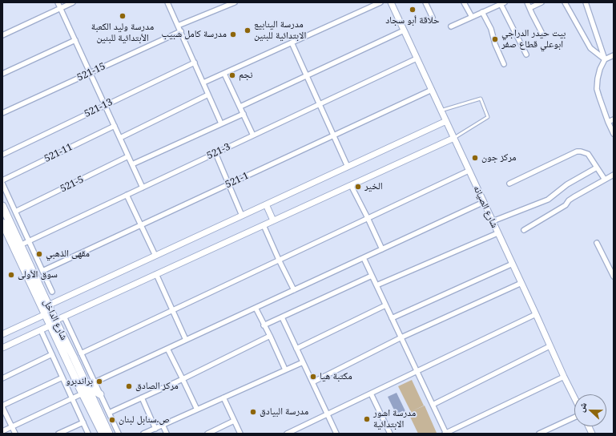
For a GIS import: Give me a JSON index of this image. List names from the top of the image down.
{
  "streets": {
    "main road": ["شارع الداخل"],
    "street": [
      "521-15",
      "521-13",
      "521-3",
      "521-11",
      "521-1",
      "521-5",
      "شارع الصيانه"
    ]
  },
  "crossings": [
    ["521-3", "شارع الصيانه"],
    ["521-3", "شارع الداخل"],
    ["521-1", "شارع الصيانه"]
  ],
  "places": [
    "حلاقة أبو سجاد",
    "مدرسة وليد الكعبة الأبتدائية للبنين",
    "مدرسة الينابيع الابتدائية للبنين",
    "مدرسة كامل شبيب",
    "بيت حيدر الدراجي ابوعلي قطاع صفر",
    "نجم",
    "مركز جون",
    "الخير",
    "مقهى الذهبي",
    "سوق الأولى",
    "مكتبة هيا",
    "براندبرو",
    "مركز الصادق",
    "مدرسة البيادق",
    "مدرسة اشور الابتدائية",
    "ص.سنابل لبنان"
  ],
  "north": "left"
}
